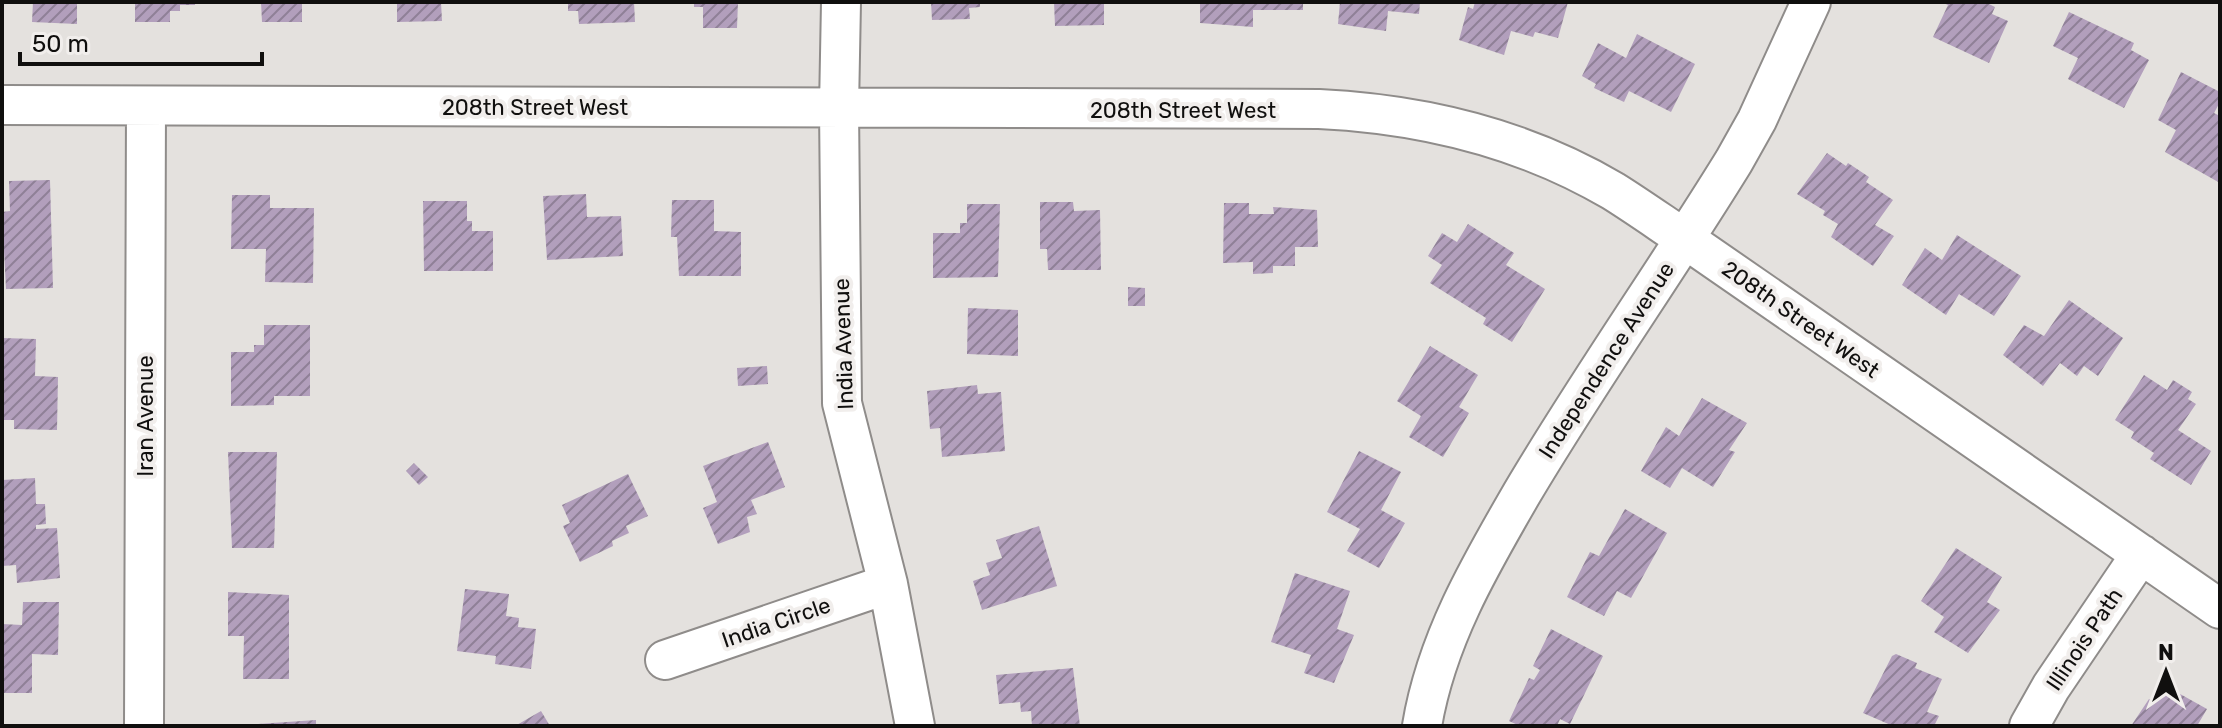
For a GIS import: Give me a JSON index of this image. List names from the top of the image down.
{
  "streets": {
    "street": [
      "208th Street West",
      "India Avenue",
      "Independence Avenue",
      "Iran Avenue",
      "India Circle",
      "Illinois Path"
    ]
  },
  "crossings": [
    ["208th Street West", "India Avenue"],
    ["208th Street West", "Independence Avenue"],
    ["208th Street West", "Iran Avenue"],
    ["208th Street West", "Illinois Path"],
    ["India Avenue", "India Circle"]
  ],
  "scale_bar": "50 m",
  "north": "top"
}
